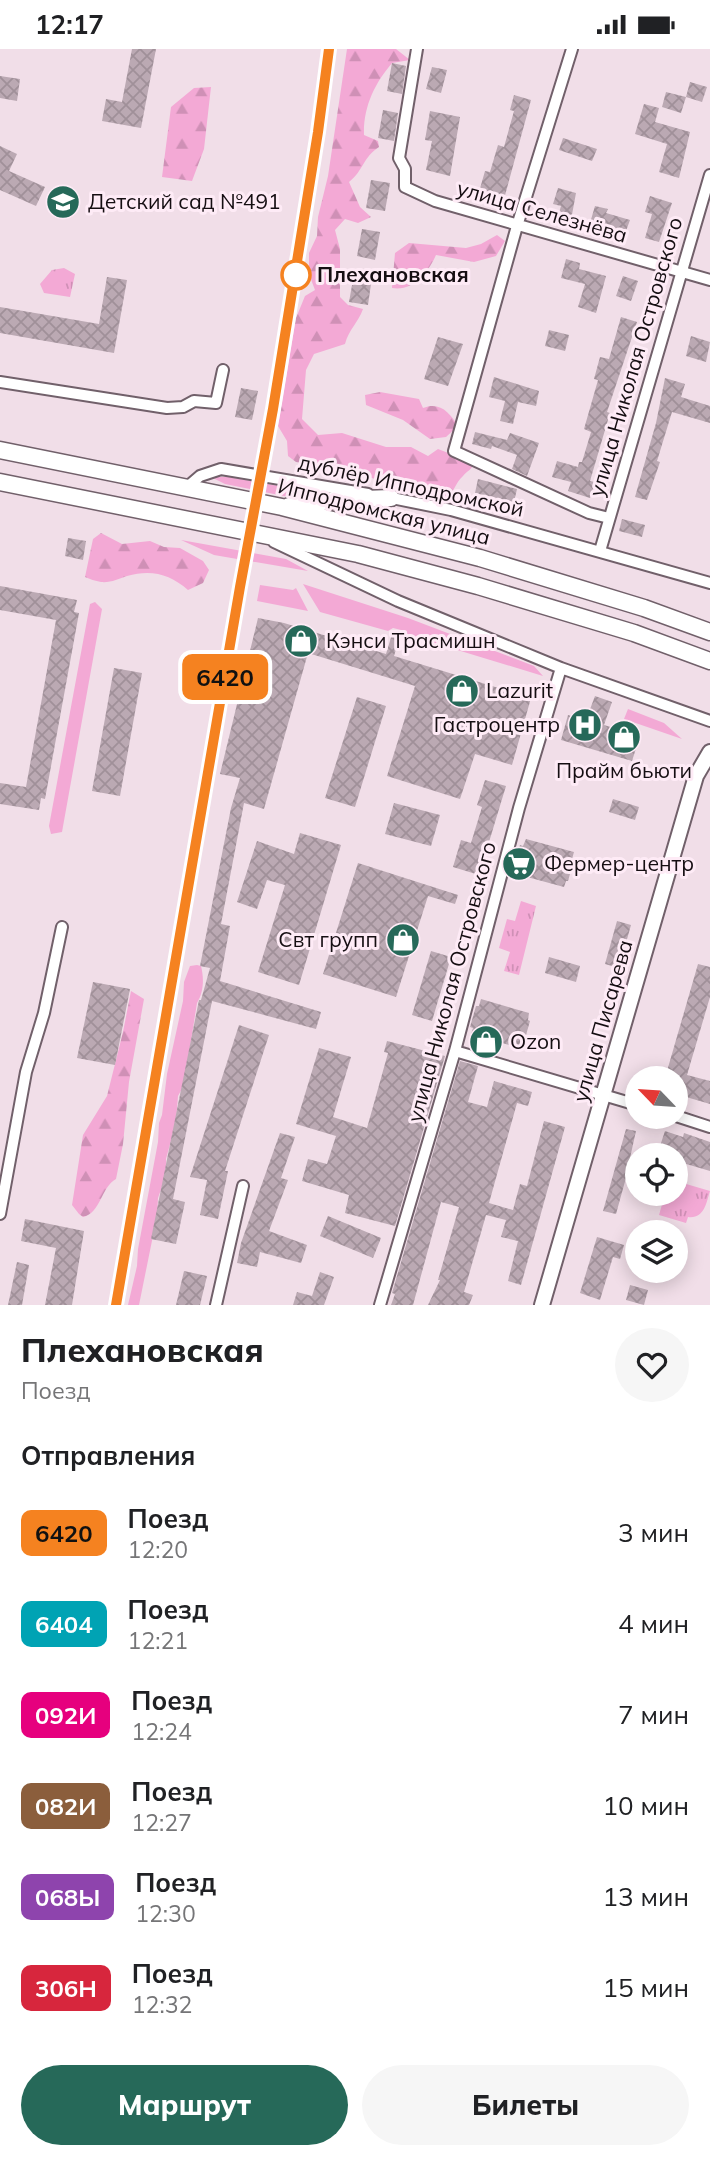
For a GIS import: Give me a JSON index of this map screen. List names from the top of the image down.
{
  "streets": {
    "highway": ["Ипподромская улица"],
    "main road": ["улица Писарева"],
    "street": ["улица Селезнёва", "улица Николая Островского", "дублёр Ипподромской"]
  },
  "crossings": [
    ["улица Селезнёва", "улица Николая Островского"],
    ["улица Николая Островского", "дублёр Ипподромской"],
    ["дублёр Ипподромской", "Ипподромская улица"]
  ],
  "places": {
    "school or university": ["Детский сад №491"],
    "other": ["Плехановская"],
    "shop": [
      "Кэнси Трасмишн",
      "Lazurit",
      "Прайм бьюти",
      "Свт групп",
      "Ozon"
    ],
    "hospital": ["Гастроцентр"],
    "supermarket": ["Фермер-центр"]
  },
  "north": "top left",
  "page": {
    "status": "12:17",
    "on_map": "6420",
    "heading": [
      ["Плехановская", "Поезд"],
      "Отправления"
    ],
    "list": [
      {
        "mark": "6420",
        "name": "Поезд",
        "note": "12:20",
        "value": "3 мин"
      },
      {
        "mark": "6404",
        "name": "Поезд",
        "note": "12:21",
        "value": "4 мин"
      },
      {
        "mark": "092И",
        "name": "Поезд",
        "note": "12:24",
        "value": "7 мин"
      },
      {
        "mark": "082И",
        "name": "Поезд",
        "note": "12:27",
        "value": "10 мин"
      },
      {
        "mark": "068Ы",
        "name": "Поезд",
        "note": "12:30",
        "value": "13 мин"
      },
      {
        "mark": "306Н",
        "name": "Поезд",
        "note": "12:32",
        "value": "15 мин"
      }
    ],
    "buttons": ["Маршрут", "Билеты"]
  }
}
